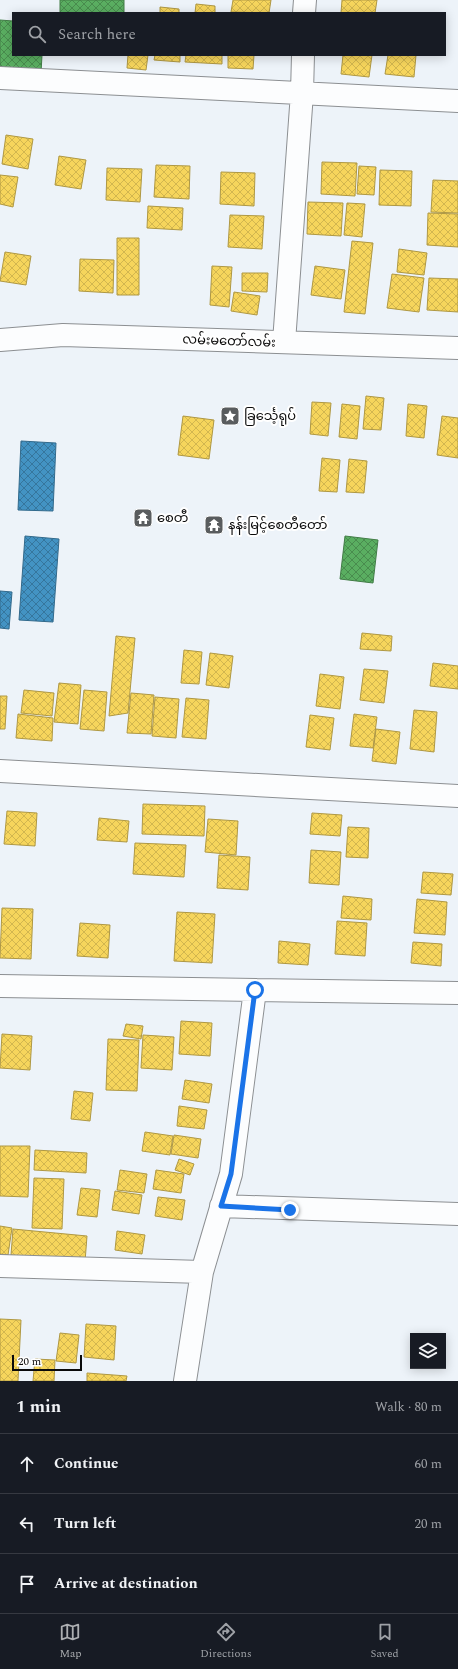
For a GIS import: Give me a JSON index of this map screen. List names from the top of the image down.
{
  "streets": {
    "street": ["လမ်းမတော်လမ်း"]
  },
  "places": {
    "place": ["ခြင်္သေ့ရုပ်"],
    "temple": ["စေတီ", "နန်းမြင့်စေတီတော်"]
  },
  "scale_bar": "20 m",
  "page": {
    "search": "Search here",
    "scale": "20 m",
    "heading": ["1 min", "Walk · 80 m"],
    "list": [
      ["Continue", "60 m"],
      ["Turn left", "20 m"],
      "Arrive at destination"
    ],
    "nav": ["Map", "Directions", "Saved"]
  }
}
